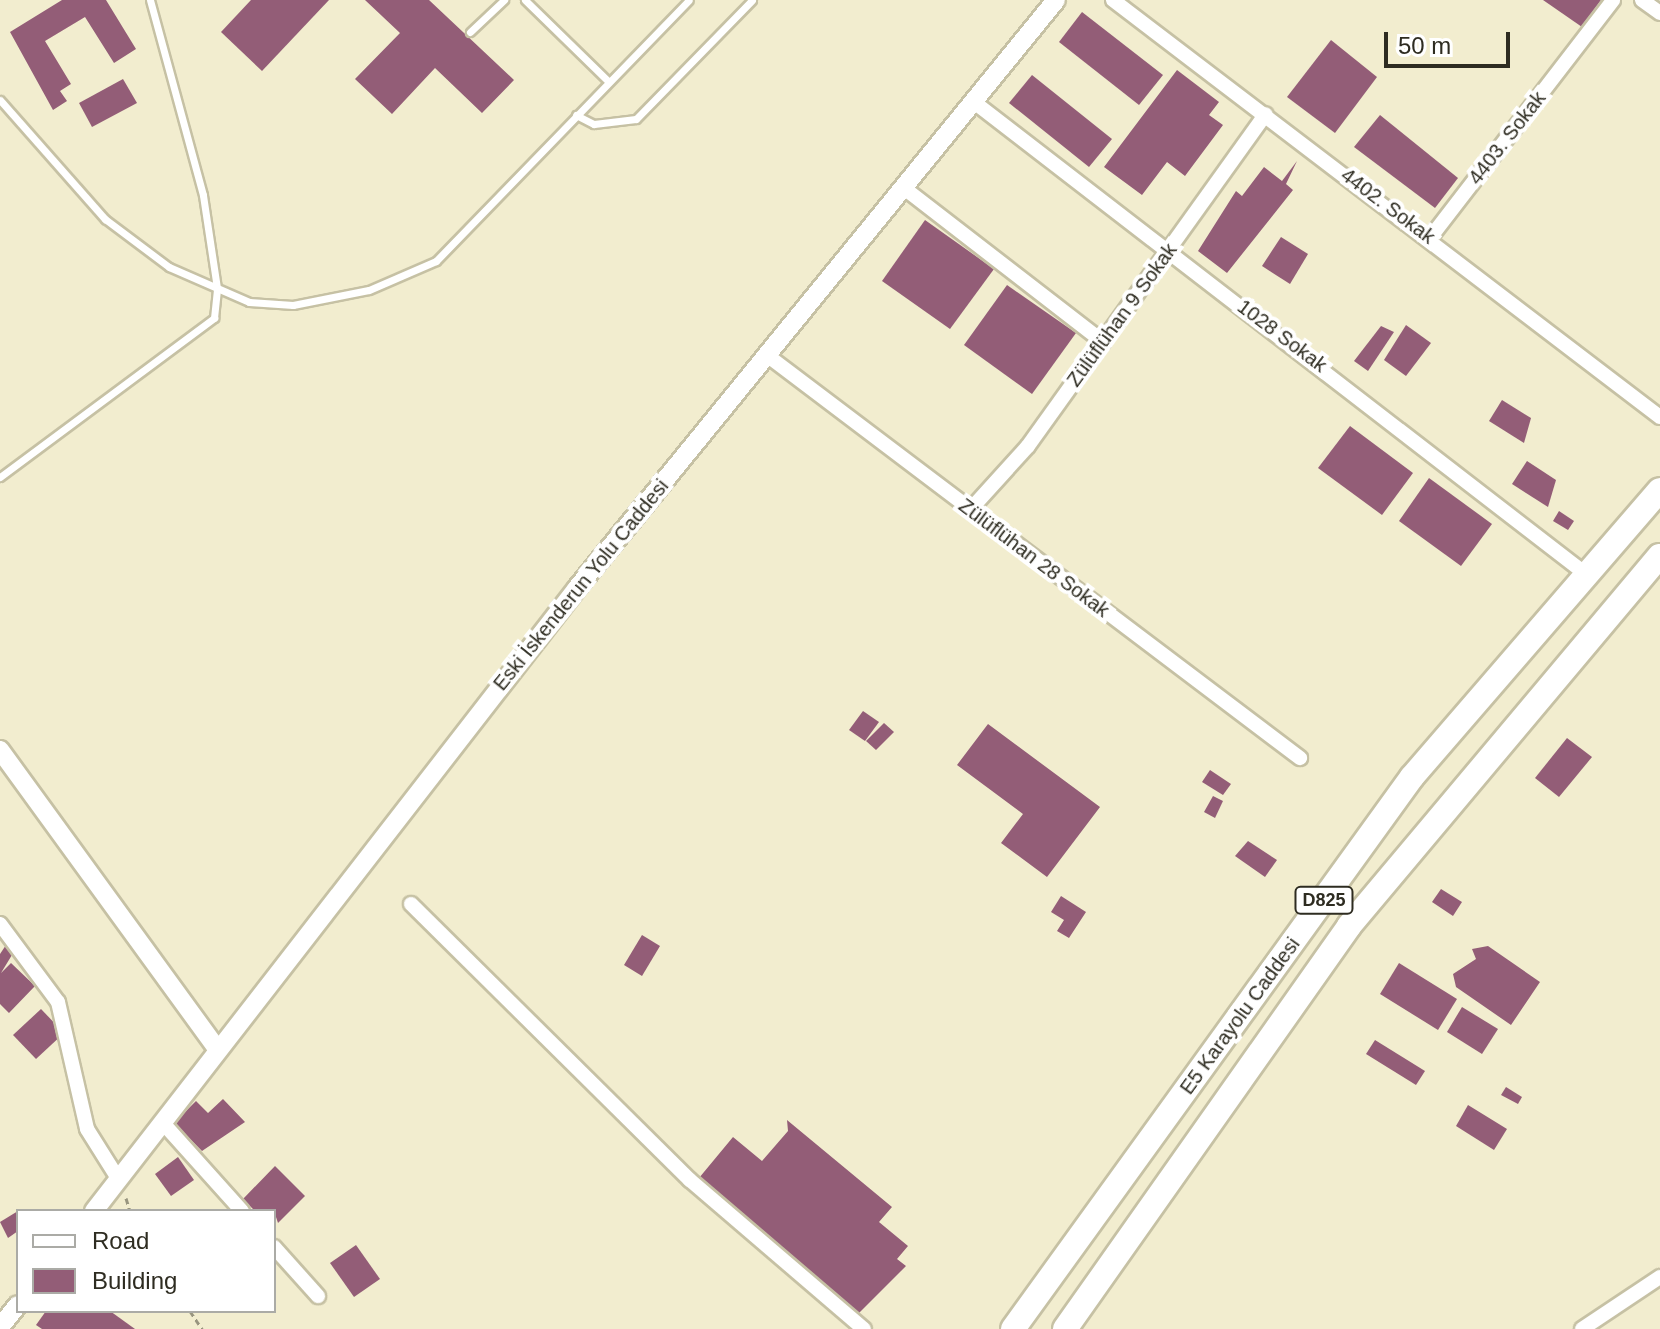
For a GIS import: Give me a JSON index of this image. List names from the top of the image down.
{
  "streets": {
    "highway": ["D825", "E5 Karayolu Caddesi"],
    "street": [
      "4403. Sokak",
      "4402. Sokak",
      "Zülüflühan 9 Sokak",
      "1028 Sokak",
      "Zülüflühan 28 Sokak",
      "Eski İskenderun Yolu Caddesi"
    ]
  },
  "crossings": [
    ["4403. Sokak", "4402. Sokak"],
    ["4402. Sokak", "Zülüflühan 9 Sokak"],
    ["Zülüflühan 9 Sokak", "1028 Sokak"],
    ["Zülüflühan 9 Sokak", "Zülüflühan 28 Sokak"],
    ["1028 Sokak", "Eski İskenderun Yolu Caddesi"],
    ["1028 Sokak", "E5 Karayolu Caddesi"],
    ["Zülüflühan 28 Sokak", "Eski İskenderun Yolu Caddesi"]
  ],
  "legend": ["Road", "Building"],
  "scale_bar": "50 m"
}
